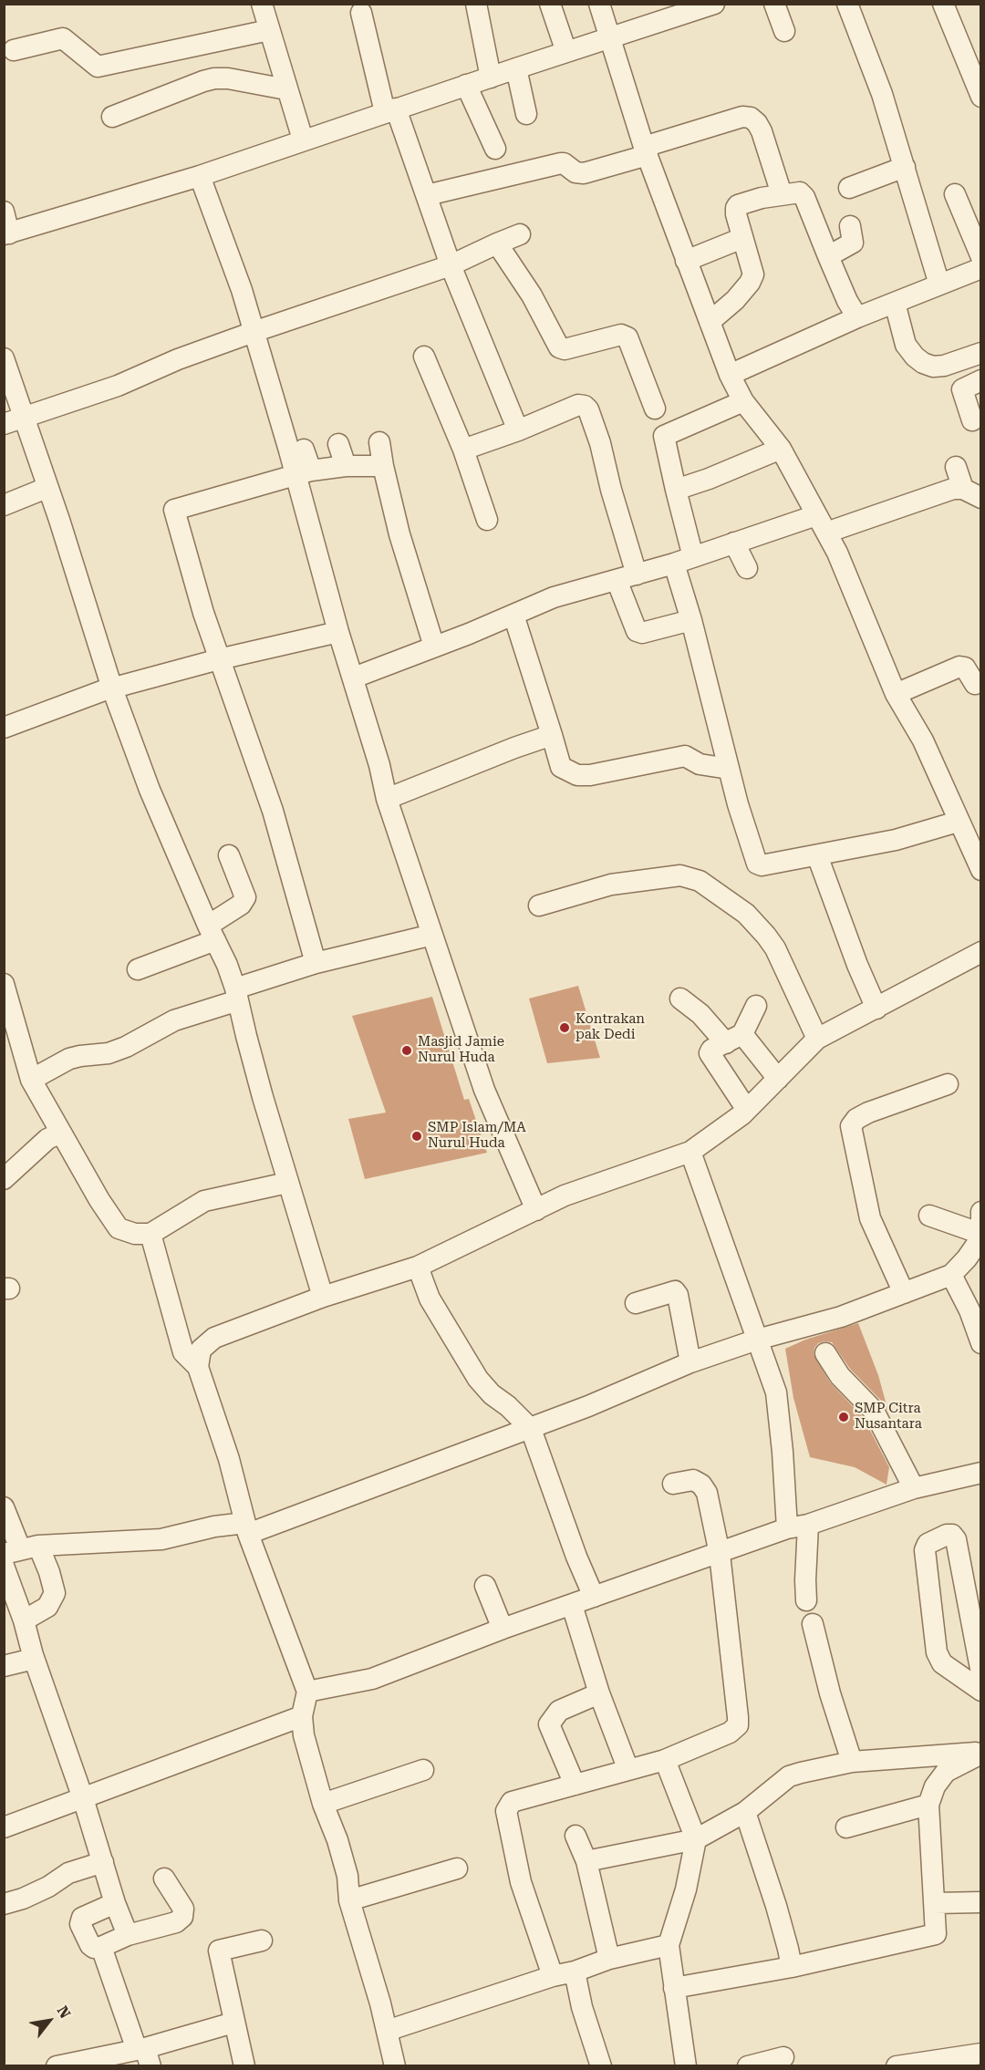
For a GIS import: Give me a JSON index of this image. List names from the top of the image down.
{
  "places": [
    "Kontrakan pak Dedi",
    "Masjid Jamie Nurul Huda",
    "SMP Islam/MA Nurul Huda",
    "SMP Citra Nusantara"
  ],
  "north": "top right"
}
